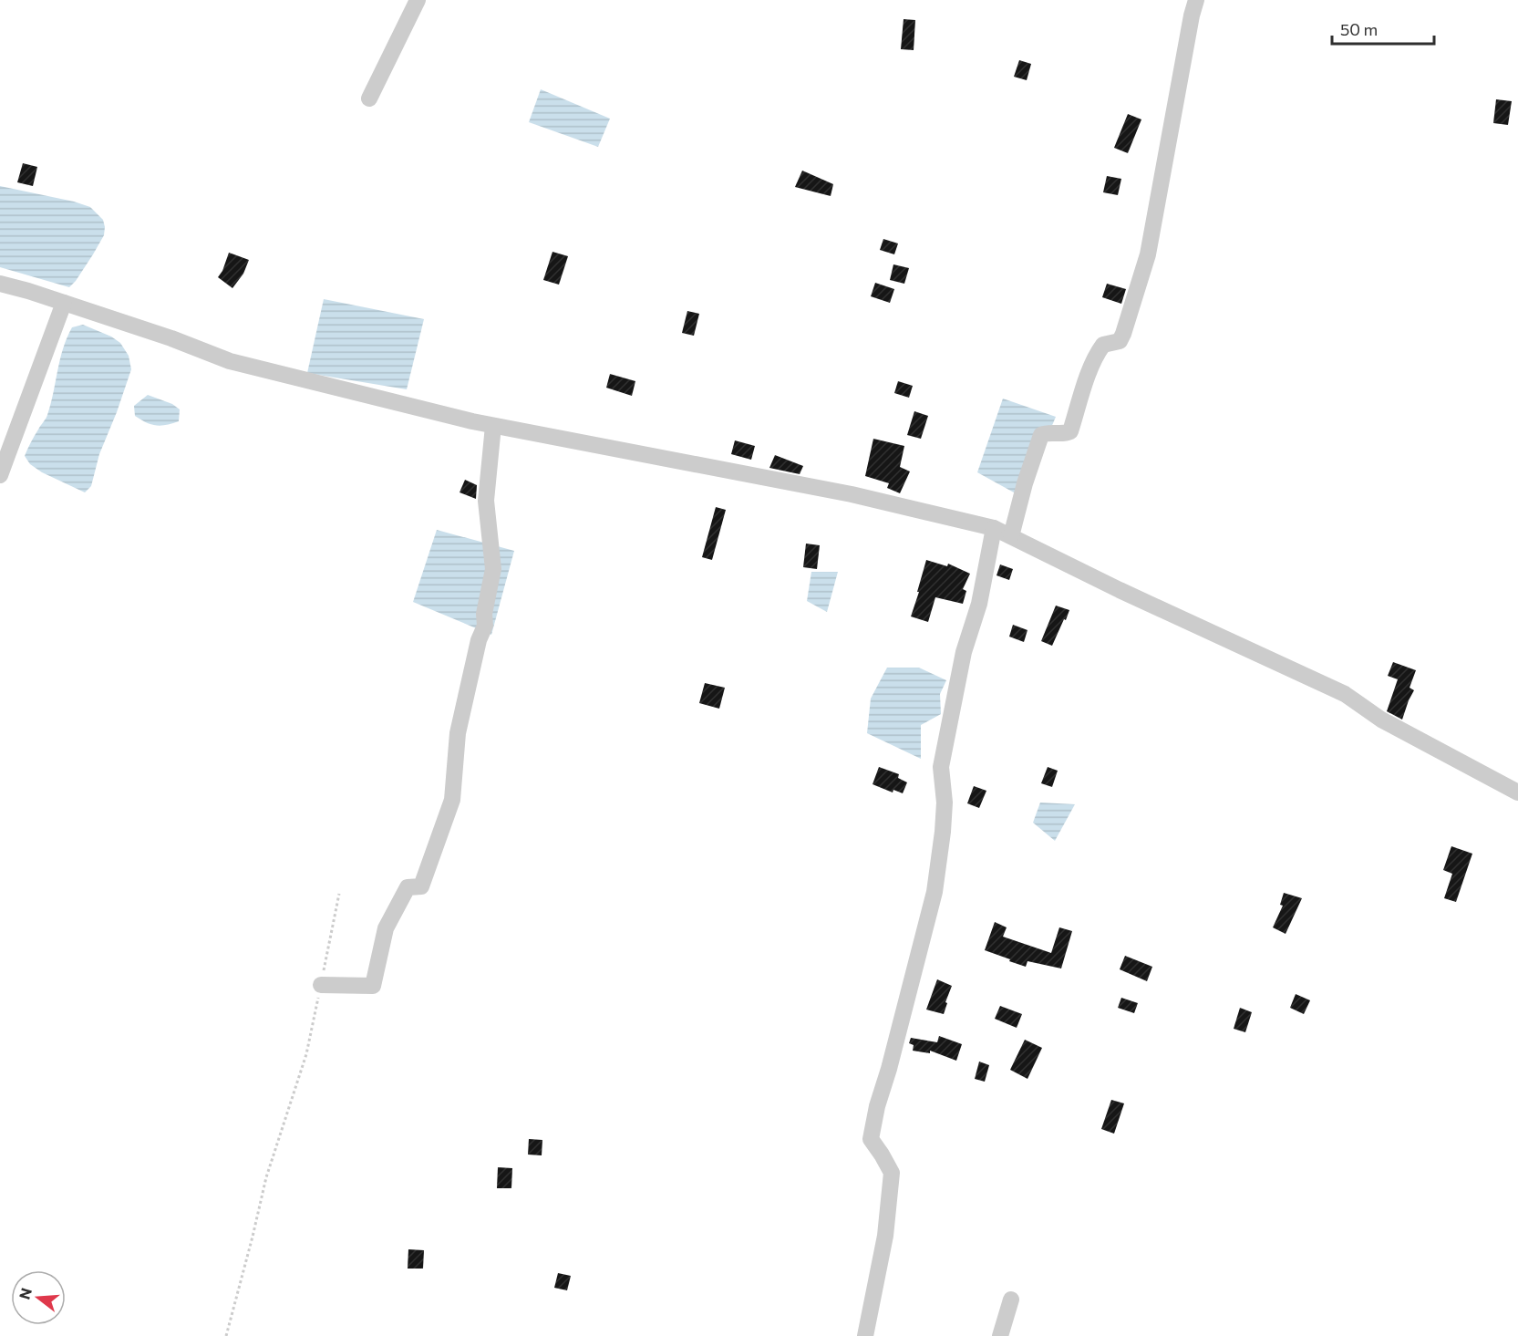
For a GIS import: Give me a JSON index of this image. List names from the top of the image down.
{
  "scale_bar": "50 m",
  "north": "left"
}
